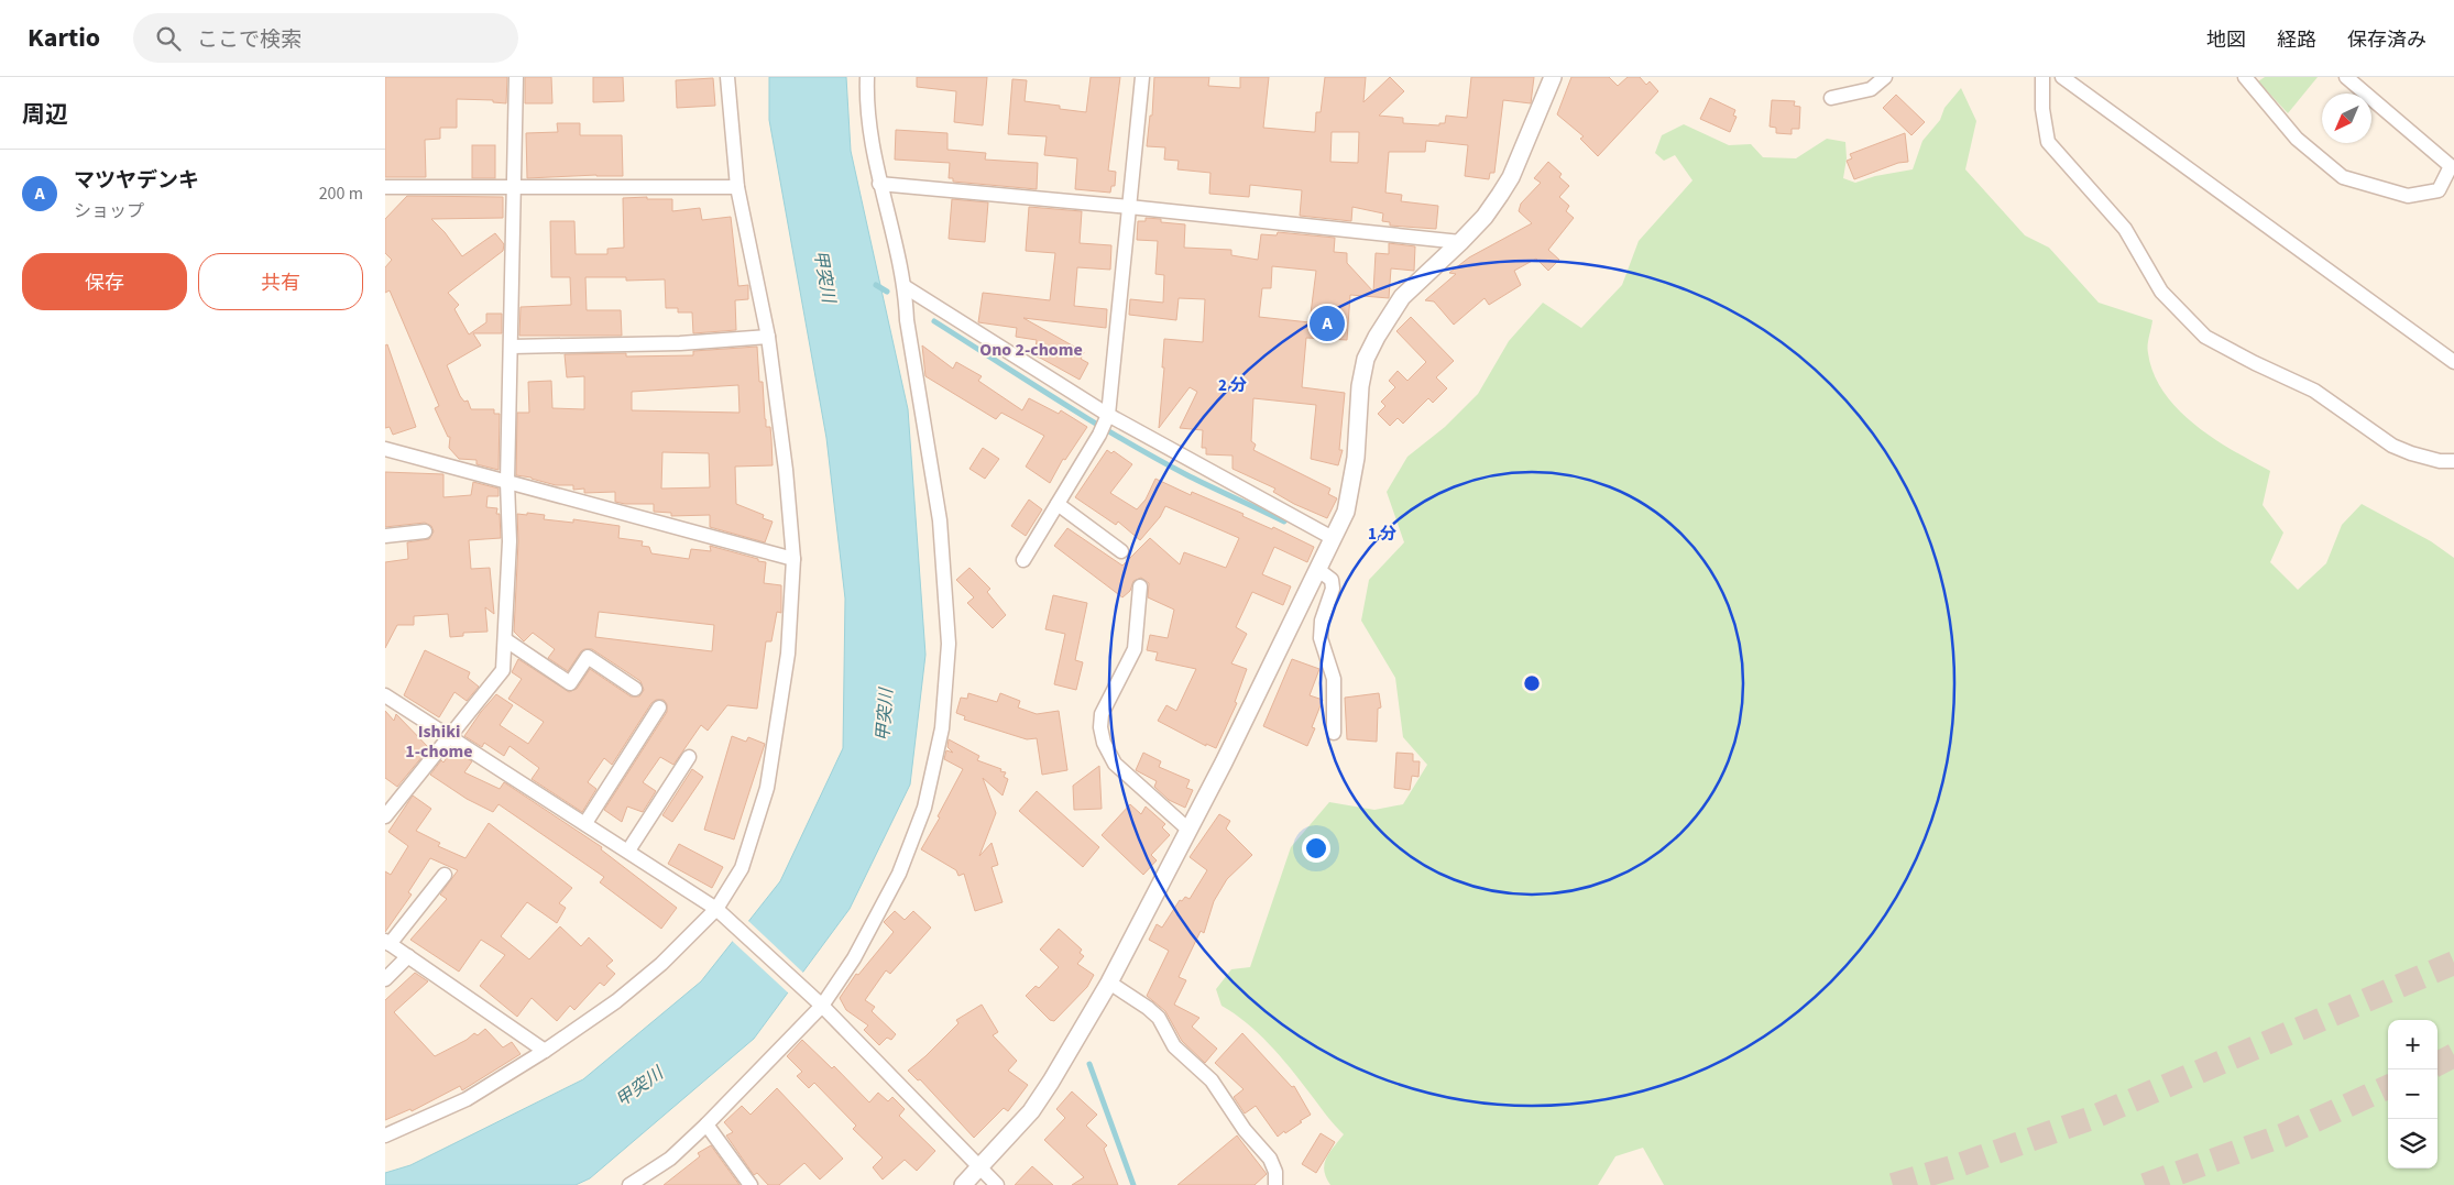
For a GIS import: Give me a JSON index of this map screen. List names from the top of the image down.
{
  "districts": ["Ono 2-chome", "Ishiki 1-chome"],
  "water": ["甲突川"],
  "north": "bottom left",
  "page": {
    "header": "Kartio",
    "search": "ここで検索",
    "nav": ["地図", "経路", "保存済み"],
    "heading": "周辺",
    "list": [
      {
        "mark": "A",
        "name": "マツヤデンキ",
        "note": "ショップ",
        "value": "200 m"
      }
    ],
    "buttons": ["保存", "共有"],
    "pins": "A",
    "map_buttons": ["+", "−"]
  },
  "rings": ["2 分", "1 分"]
}
